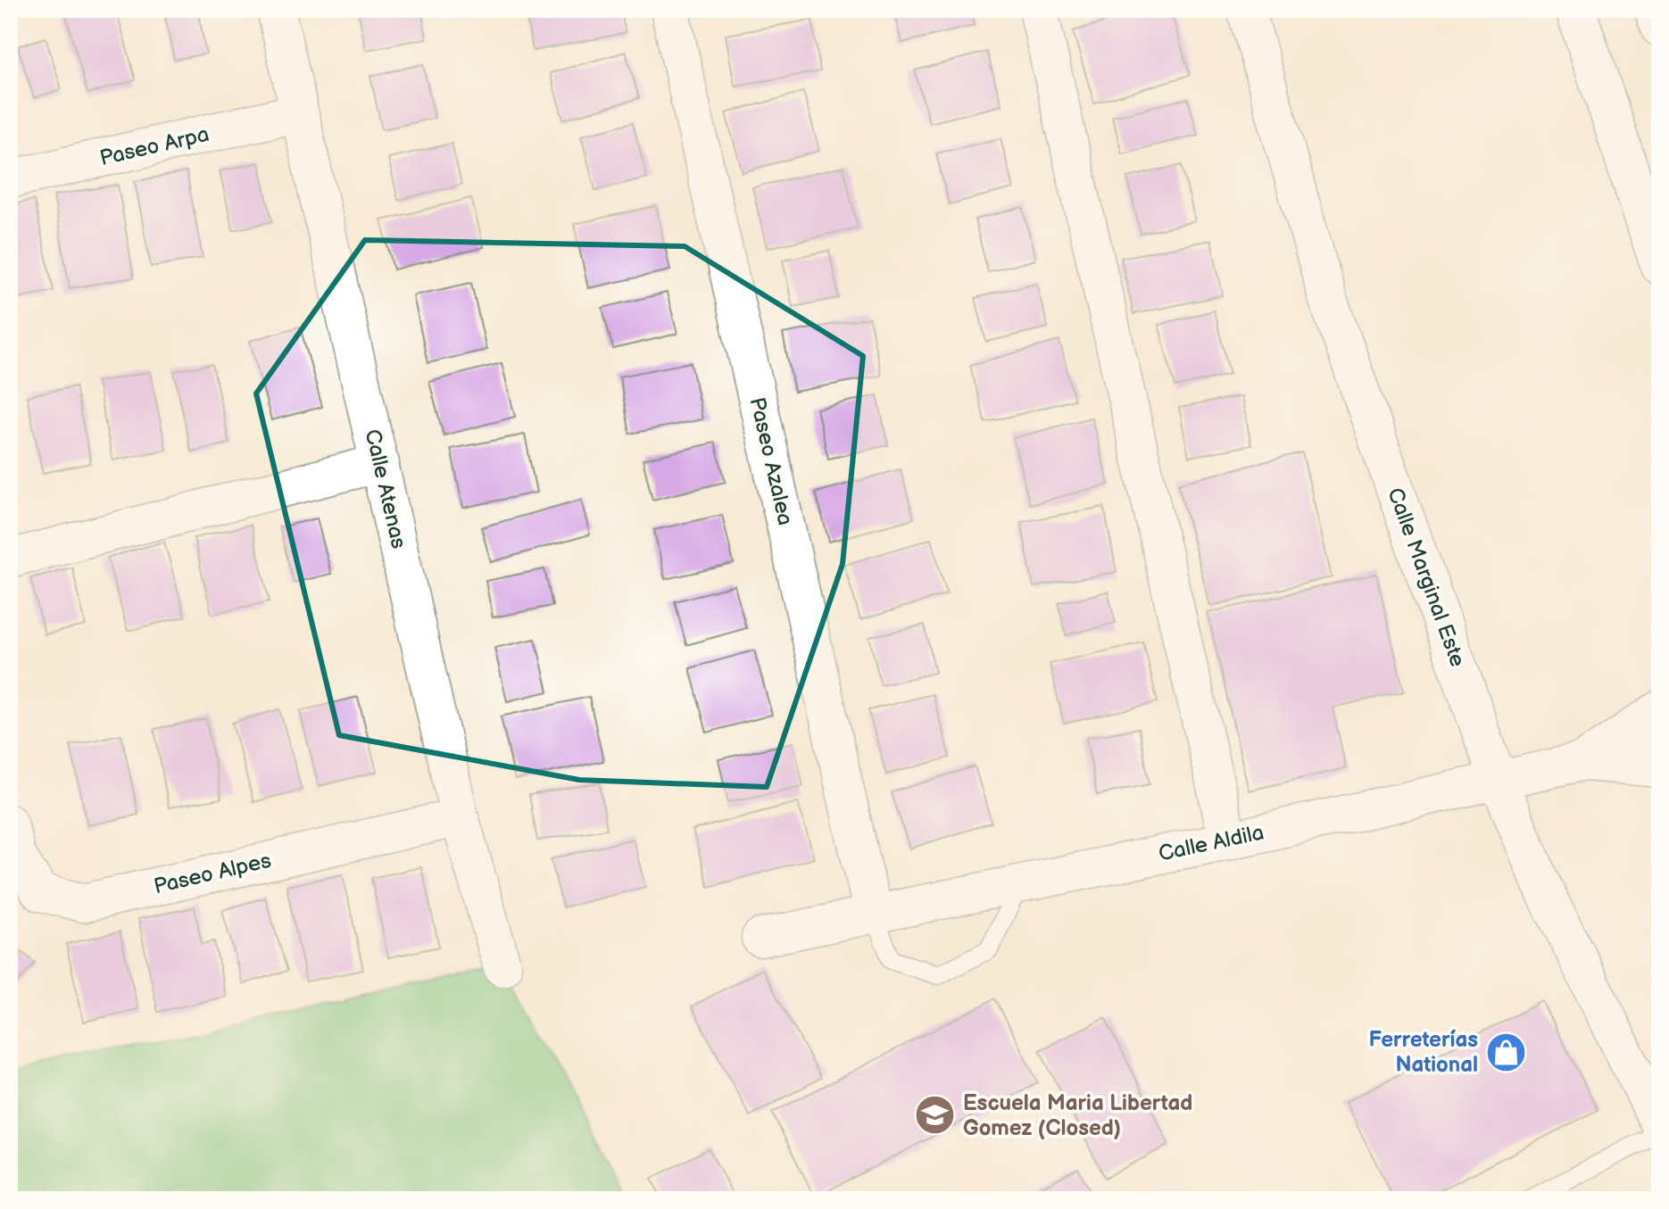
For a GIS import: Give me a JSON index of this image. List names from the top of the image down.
{
  "streets": {
    "street": [
      "Paseo Arpa",
      "Paseo Azalea",
      "Calle Atenas",
      "Calle Marginal Este",
      "Calle Aldila",
      "Paseo Alpes"
    ]
  },
  "crossings": [
    ["Paseo Arpa", "Calle Atenas"],
    ["Paseo Azalea", "Calle Aldila"],
    ["Calle Atenas", "Paseo Alpes"],
    ["Calle Marginal Este", "Calle Aldila"]
  ],
  "places": {
    "shop": ["Ferreterías National"],
    "school or university": ["Escuela Maria Libertad Gomez (Closed)"]
  }
}
